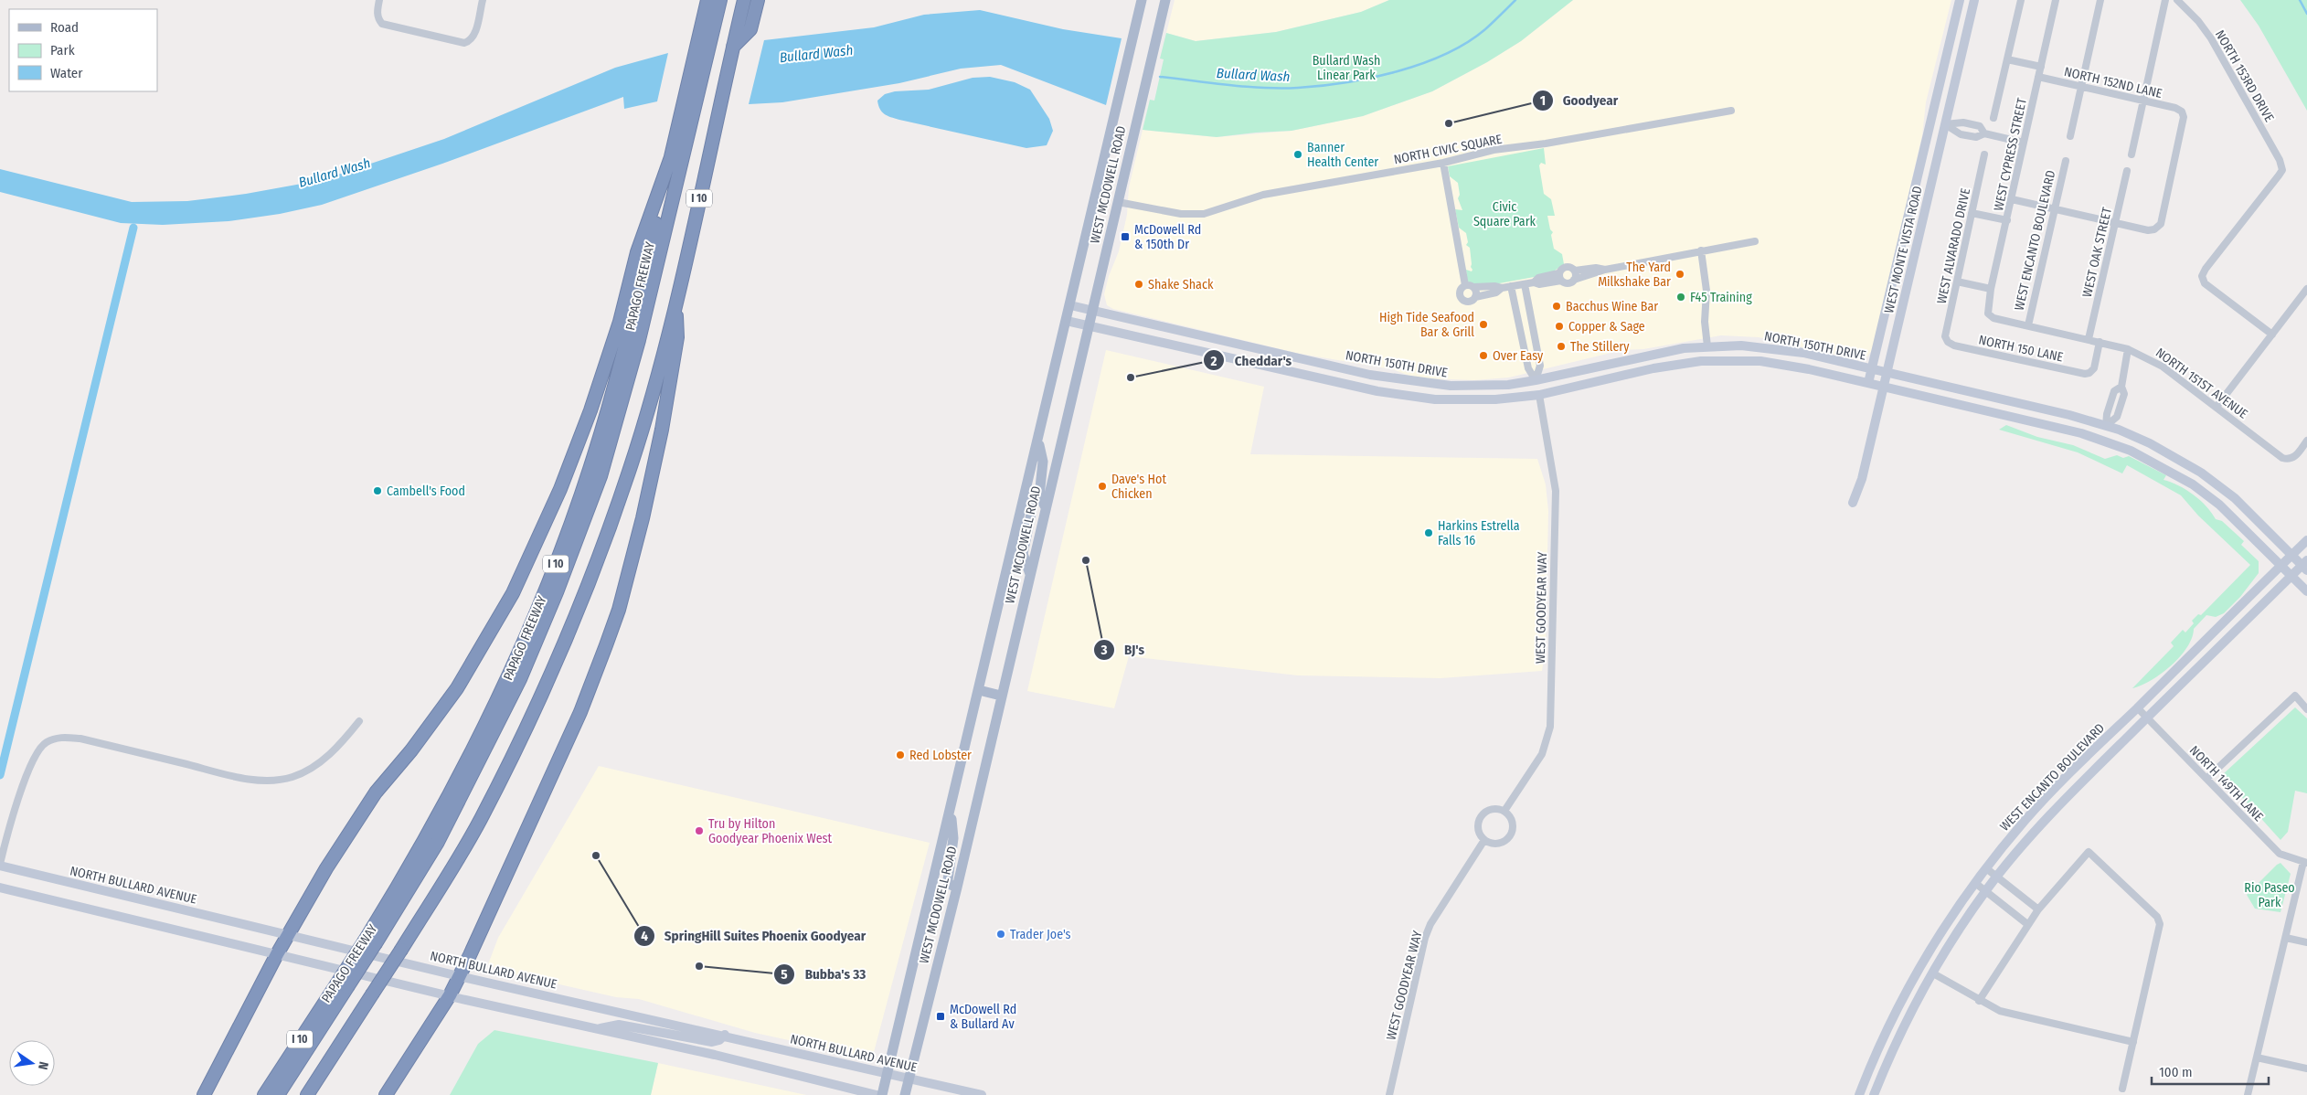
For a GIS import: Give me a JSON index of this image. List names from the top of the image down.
{
  "streets": {
    "highway": ["I 10", "PAPAGO FREEWAY"],
    "main road": ["WEST MCDOWELL ROAD"],
    "street": [
      "NORTH 153RD DRIVE",
      "NORTH 152ND LANE",
      "NORTH CIVIC SQUARE",
      "WEST CYPRESS STREET",
      "WEST ENCANTO BOULEVARD",
      "WEST ALVARADO DRIVE",
      "WEST MONTE VISTA ROAD",
      "WEST OAK STREET",
      "NORTH 150TH DRIVE",
      "NORTH 150 LANE",
      "NORTH 151ST AVENUE",
      "WEST GOODYEAR WAY",
      "NORTH 149TH LANE",
      "NORTH BULLARD AVENUE"
    ]
  },
  "crossings": [
    ["NORTH 152ND LANE", "WEST CYPRESS STREET"],
    ["NORTH 152ND LANE", "WEST OAK STREET"],
    ["NORTH CIVIC SQUARE", "WEST MCDOWELL ROAD"],
    ["WEST CYPRESS STREET", "NORTH 151ST AVENUE"],
    ["WEST MCDOWELL ROAD", "NORTH 150TH DRIVE"],
    ["WEST MCDOWELL ROAD", "NORTH BULLARD AVENUE"],
    ["WEST ENCANTO BOULEVARD", "NORTH 150TH DRIVE"],
    ["WEST ENCANTO BOULEVARD", "NORTH 151ST AVENUE"],
    ["WEST ENCANTO BOULEVARD", "NORTH 149TH LANE"],
    ["WEST ALVARADO DRIVE", "NORTH 150 LANE"],
    ["WEST MONTE VISTA ROAD", "NORTH 150TH DRIVE"],
    ["WEST OAK STREET", "NORTH 151ST AVENUE"],
    ["NORTH 150TH DRIVE", "WEST GOODYEAR WAY"],
    ["NORTH 150 LANE", "NORTH 151ST AVENUE"]
  ],
  "water": ["Bullard Wash"],
  "parks": ["Bullard Wash Linear Park", "Civic Square Park", "Rio Paseo Park"],
  "places": {
    "other": [
      "Goodyear",
      "Banner Health Center",
      "The Yard Milkshake Bar",
      "Shake Shack",
      "F45 Training",
      "Bacchus Wine Bar",
      "High Tide Seafood Bar & Grill",
      "Copper & Sage",
      "The Stillery",
      "Over Easy",
      "Cheddar's",
      "Dave's Hot Chicken",
      "Cambell's Food",
      "Harkins Estrella Falls 16",
      "BJ's",
      "Red Lobster",
      "Tru by Hilton Goodyear Phoenix West",
      "SpringHill Suites Phoenix Goodyear",
      "Trader Joe's",
      "Bubba's 33"
    ],
    "transit": ["McDowell Rd & 150th Dr", "McDowell Rd & Bullard Av"]
  },
  "legend": ["Road", "Park", "Water"],
  "scale_bar": "100 m",
  "north": "right"
}
